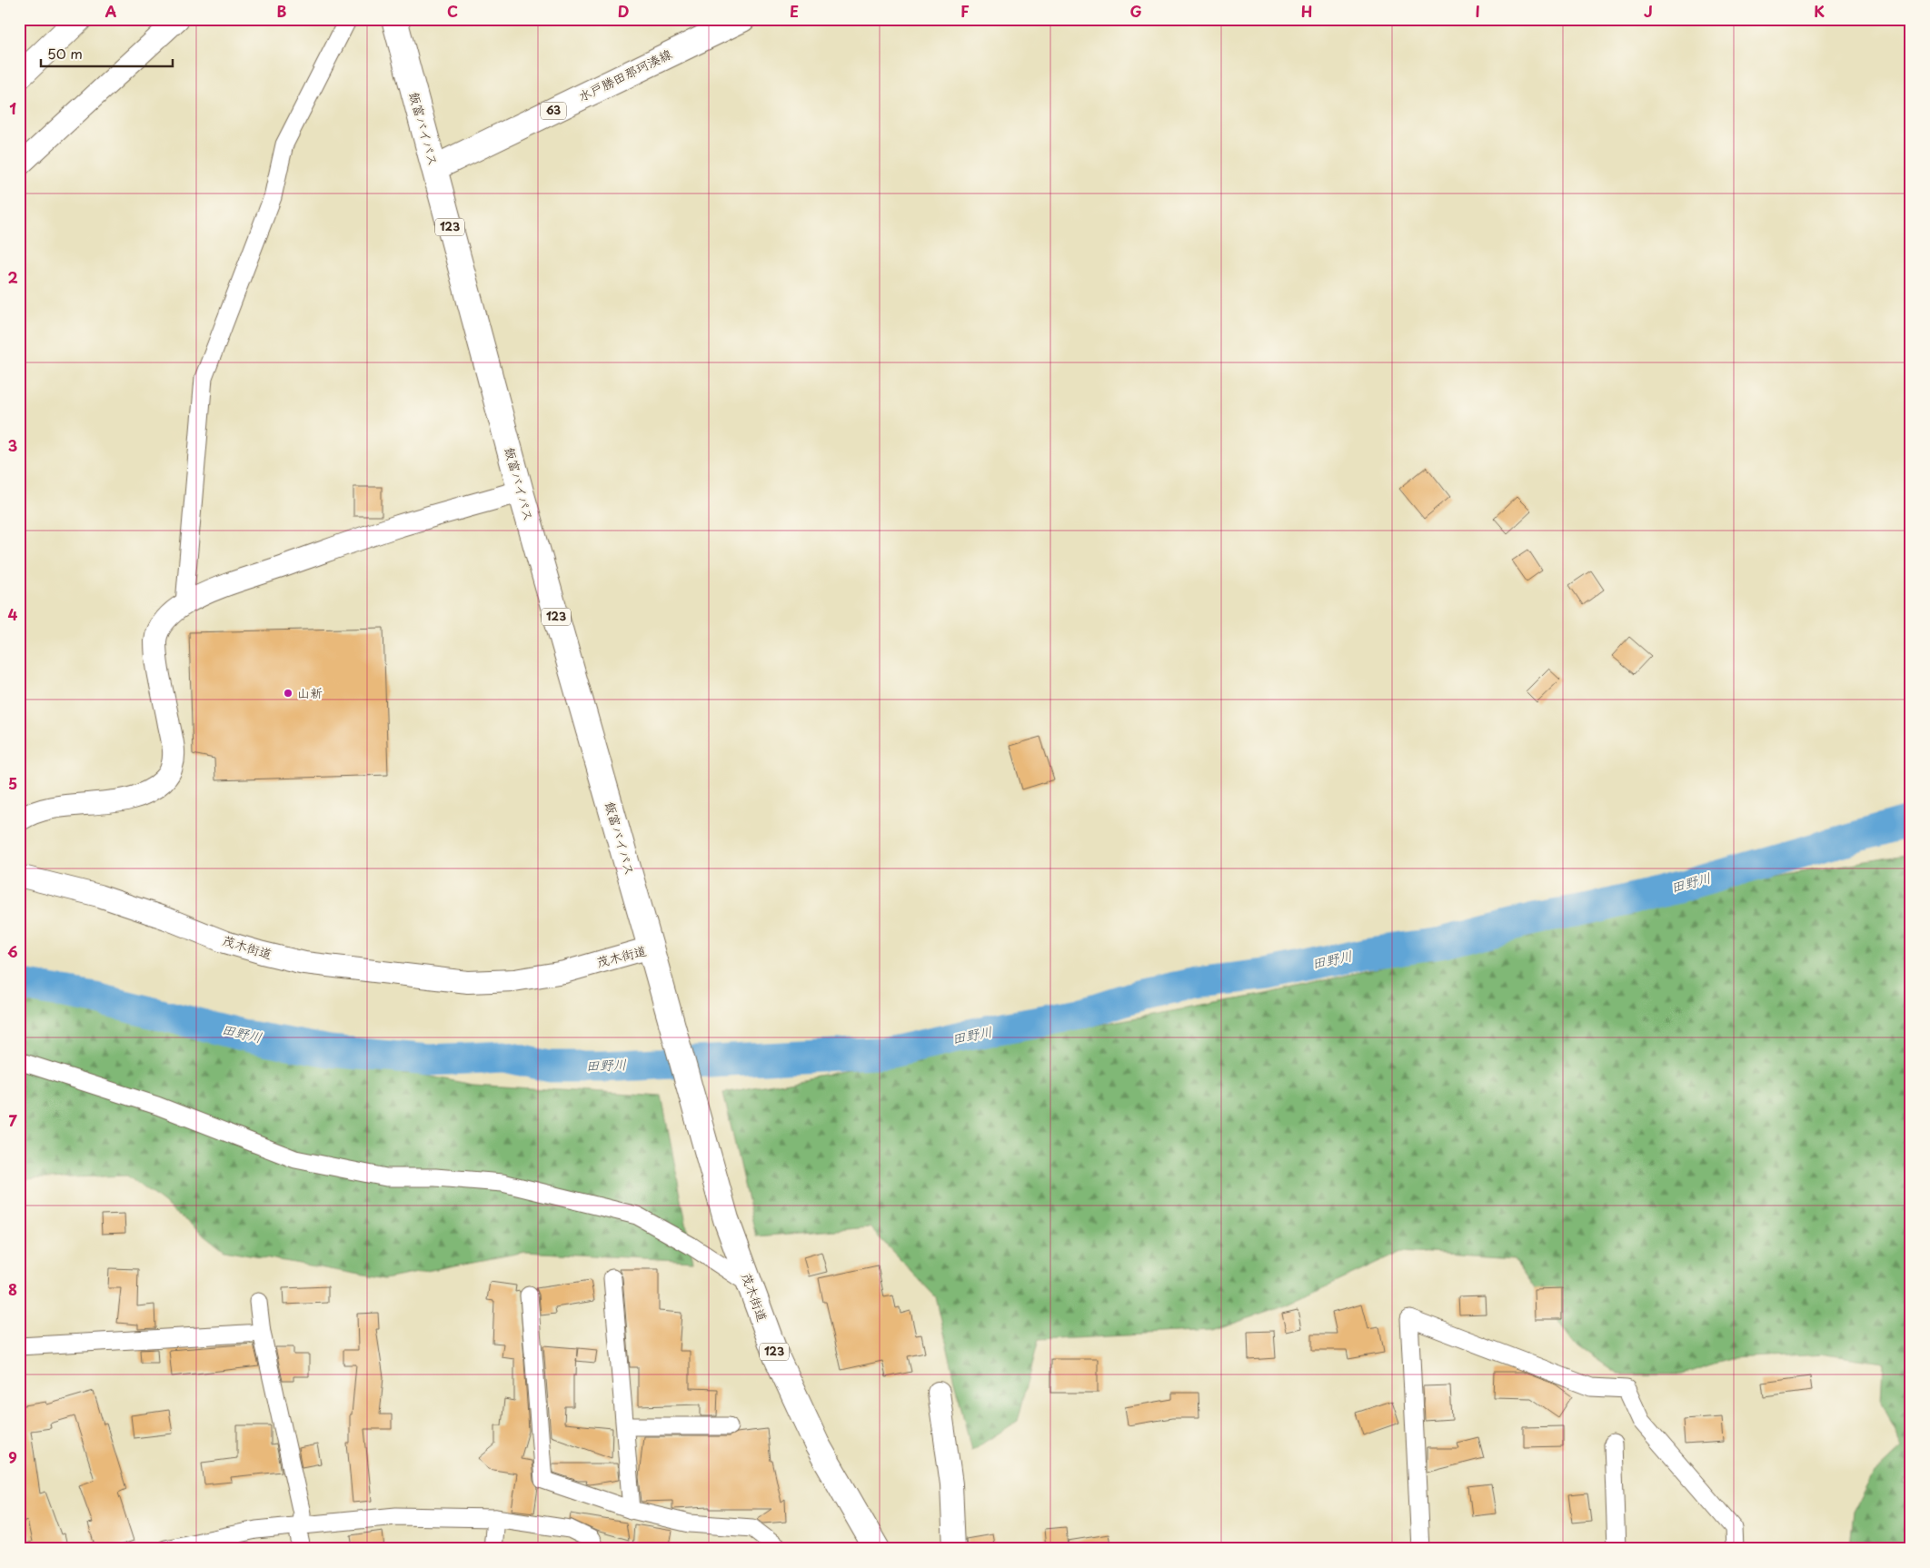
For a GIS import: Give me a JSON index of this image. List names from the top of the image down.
{
  "streets": {
    "main road": [
      "水戸勝田那珂湊線",
      "63",
      "飯富バイパス",
      "123",
      "茂木街道"
    ]
  },
  "crossings": [
    ["水戸勝田那珂湊線", "飯富バイパス"],
    ["飯富バイパス", "茂木街道"]
  ],
  "water": ["田野川"],
  "places": ["山新"],
  "scale_bar": "50 m",
  "grid": {
    "columns": [
      "A",
      "B",
      "C",
      "D",
      "E",
      "F",
      "G",
      "H",
      "I",
      "J",
      "K"
    ],
    "rows": [
      "1",
      "2",
      "3",
      "4",
      "5",
      "6",
      "7",
      "8",
      "9"
    ]
  }
}
